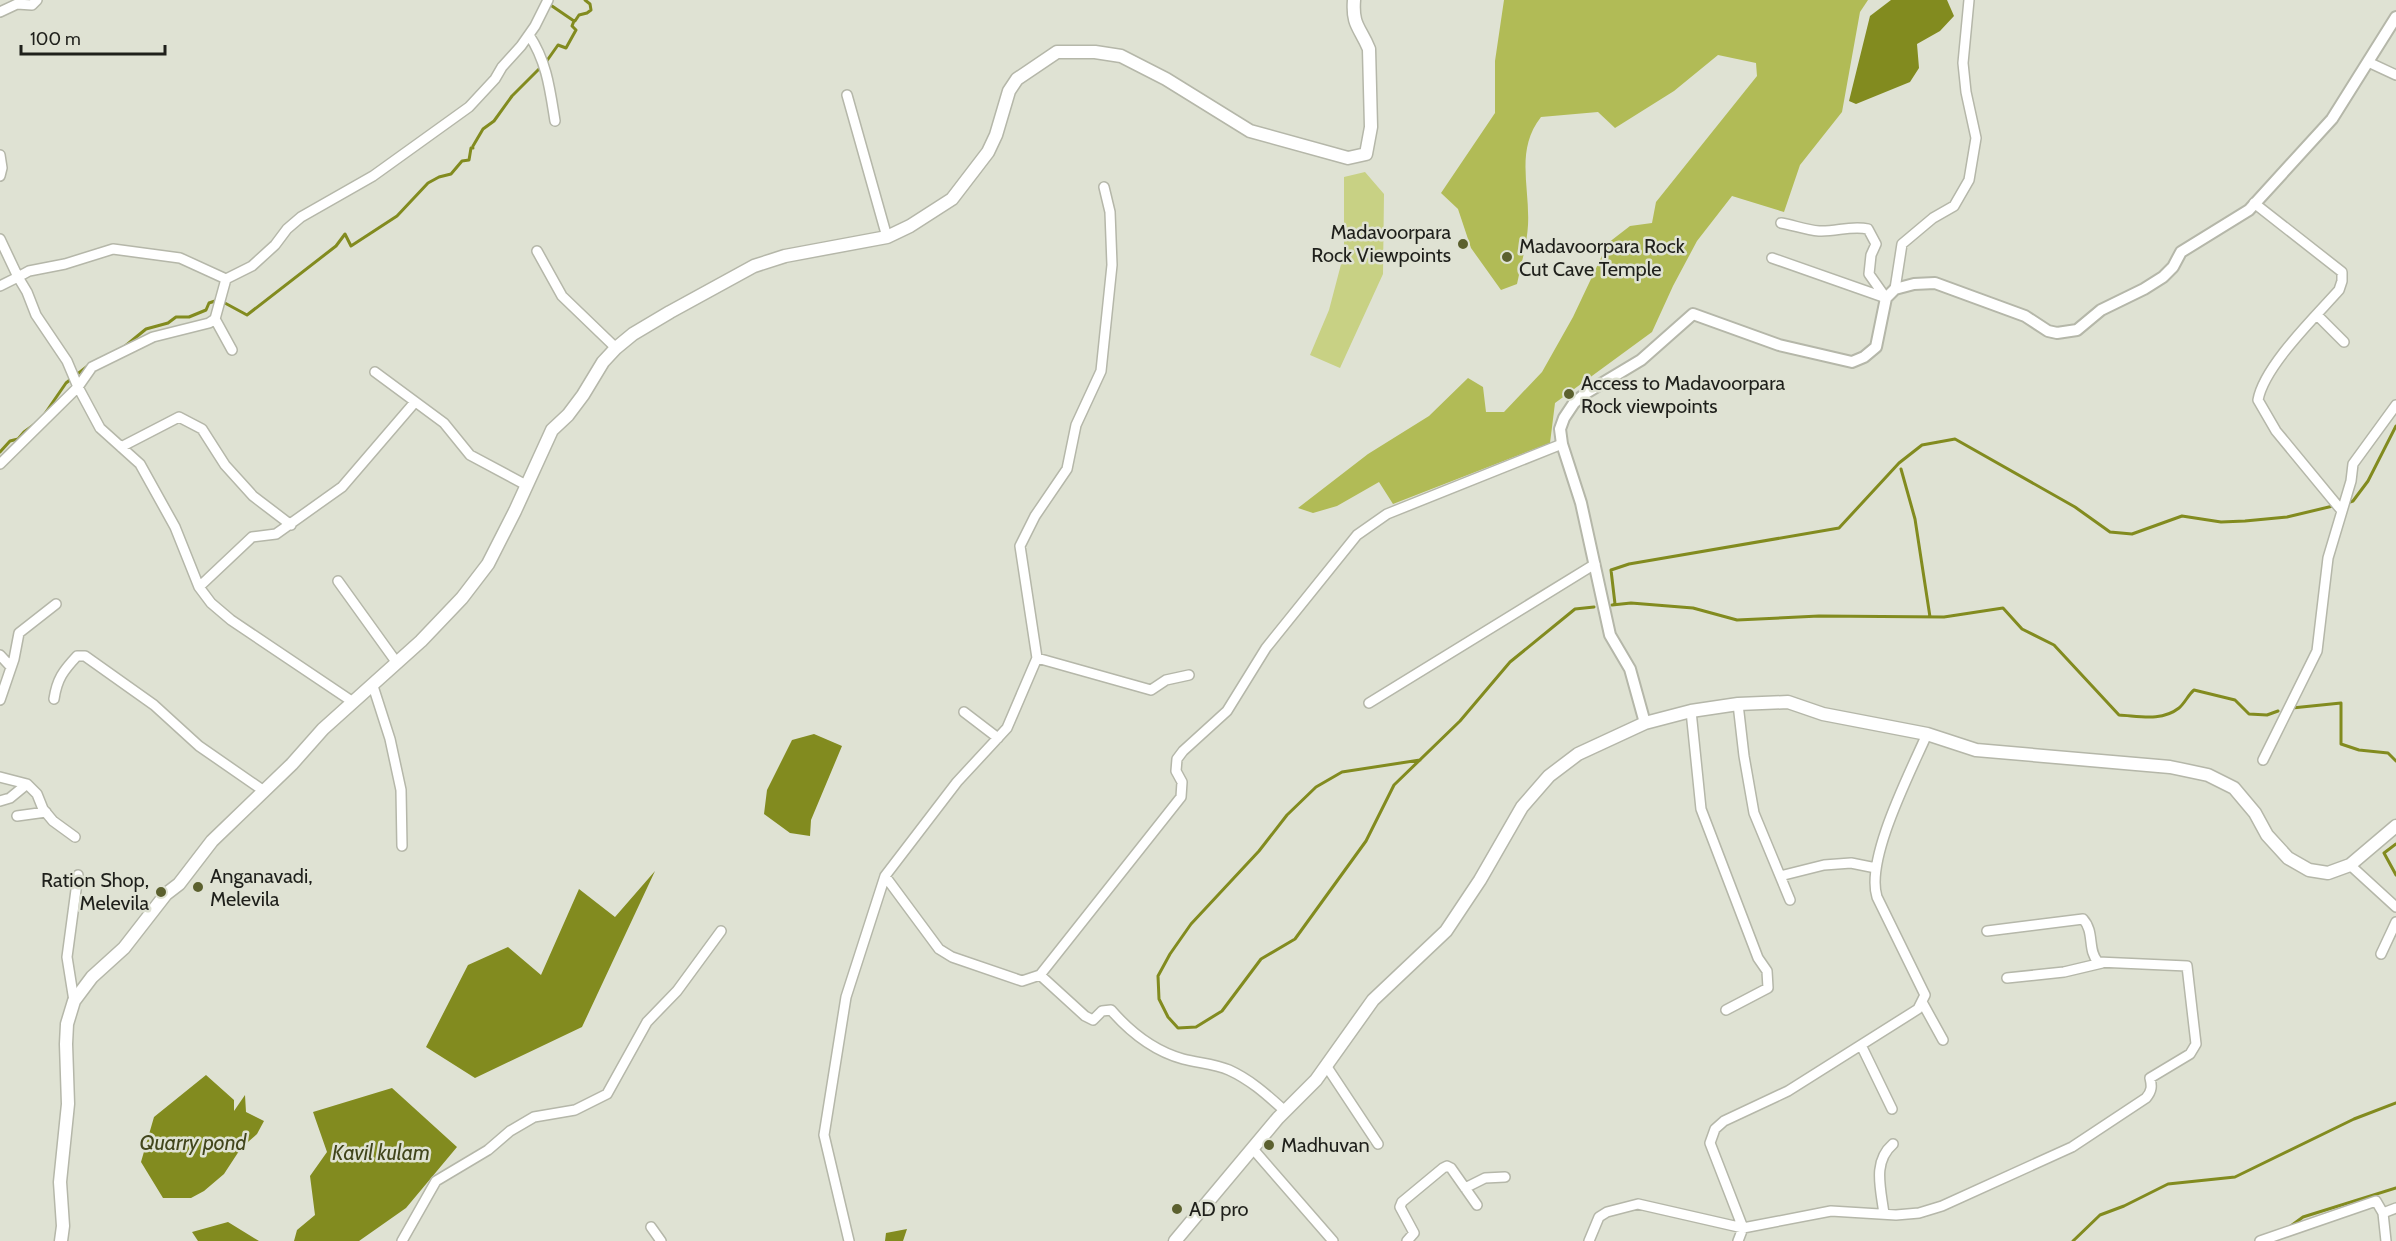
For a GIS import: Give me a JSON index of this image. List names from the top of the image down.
{
  "water": ["Quarry pond", "Kavil kulam"],
  "places": [
    "Madavoorpara Rock Viewpoints",
    "Madavoorpara Rock Cut Cave Temple",
    "Access to Madavoorpara Rock viewpoints",
    "Anganavadi, Melevila",
    "Ration Shop, Melevila",
    "Madhuvan",
    "AD pro"
  ],
  "scale_bar": "100 m"
}
